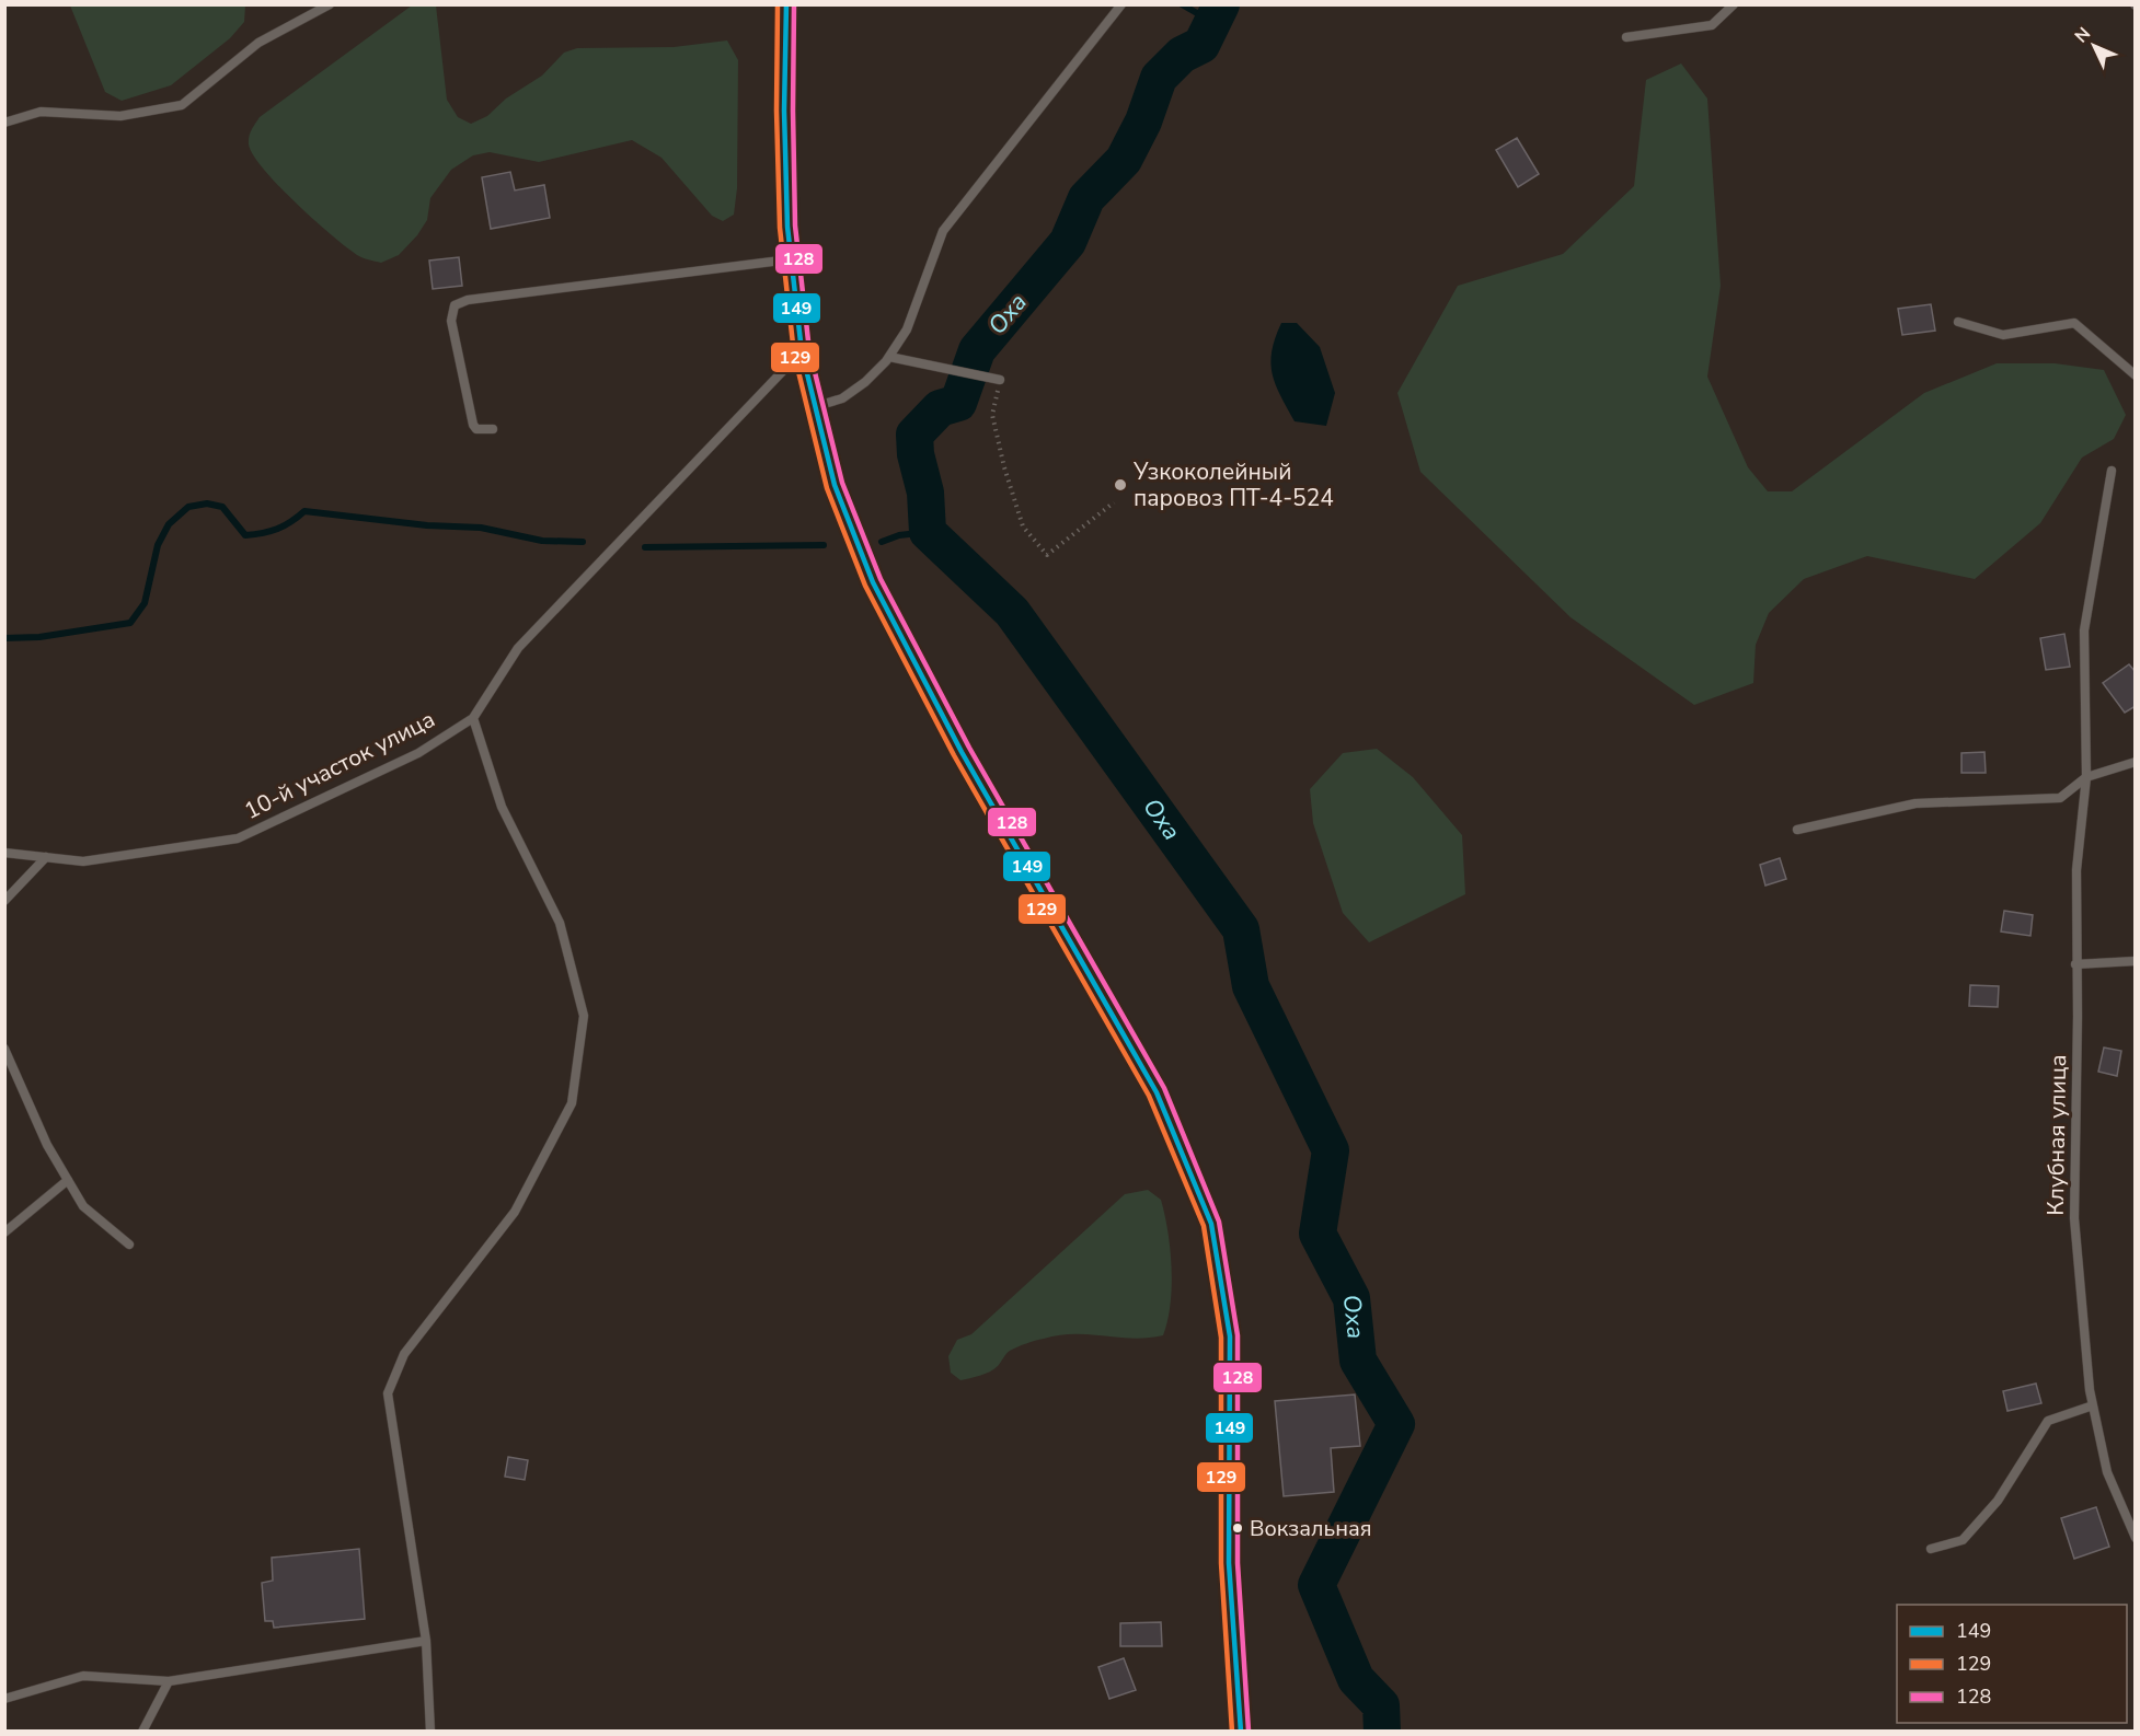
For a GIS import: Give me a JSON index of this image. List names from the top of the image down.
{
  "streets": {
    "lane": ["10-й участок улица", "Клубная улица"]
  },
  "water": ["Оха"],
  "places": ["Узкоколейный паровоз ПТ-4-524", "Вокзальная"],
  "lines": ["transit line 149", "transit line 129", "transit line 128"],
  "legend": ["149", "129", "128"],
  "north": "top left"
}
